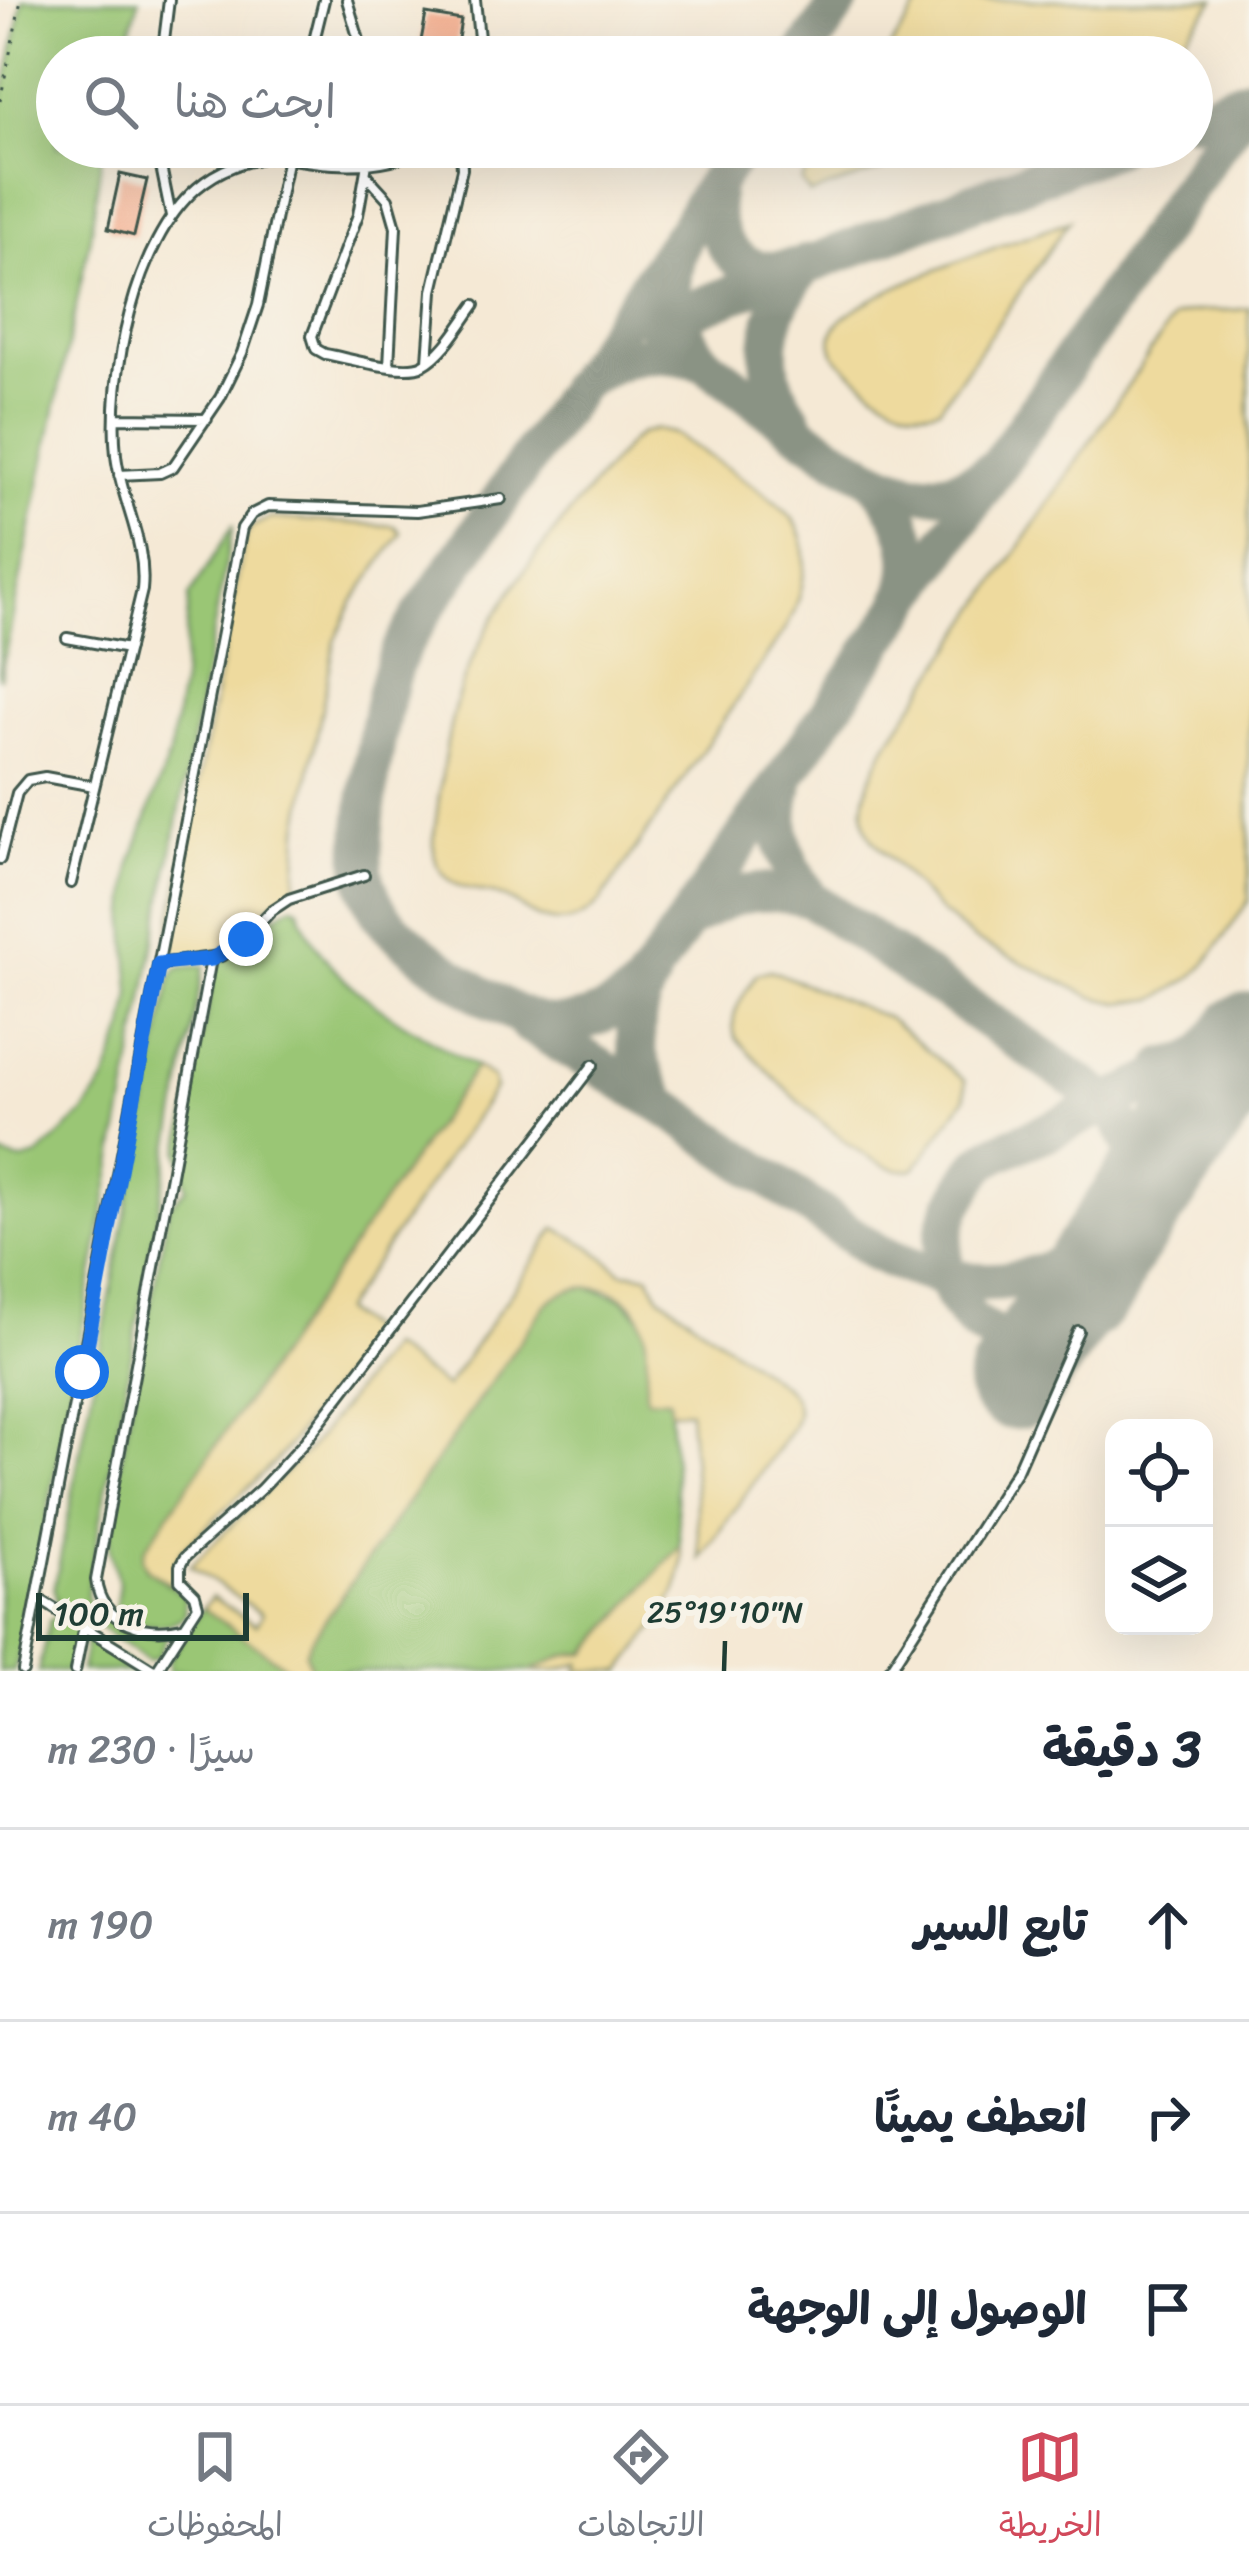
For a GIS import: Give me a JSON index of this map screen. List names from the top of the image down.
{
  "scale_bar": "100 m",
  "page": {
    "search": "ابحث هنا",
    "scale": "100 m",
    "heading": ["3 دقيقة", "سيرًا · 230 m"],
    "list": [
      ["تابع السير", "190 m"],
      ["انعطف يمينًا", "40 m"],
      "الوصول إلى الوجهة"
    ],
    "nav": ["الخريطة", "الاتجاهات", "المحفوظات"]
  },
  "coordinates": ["25°19'10\"N"]
}
